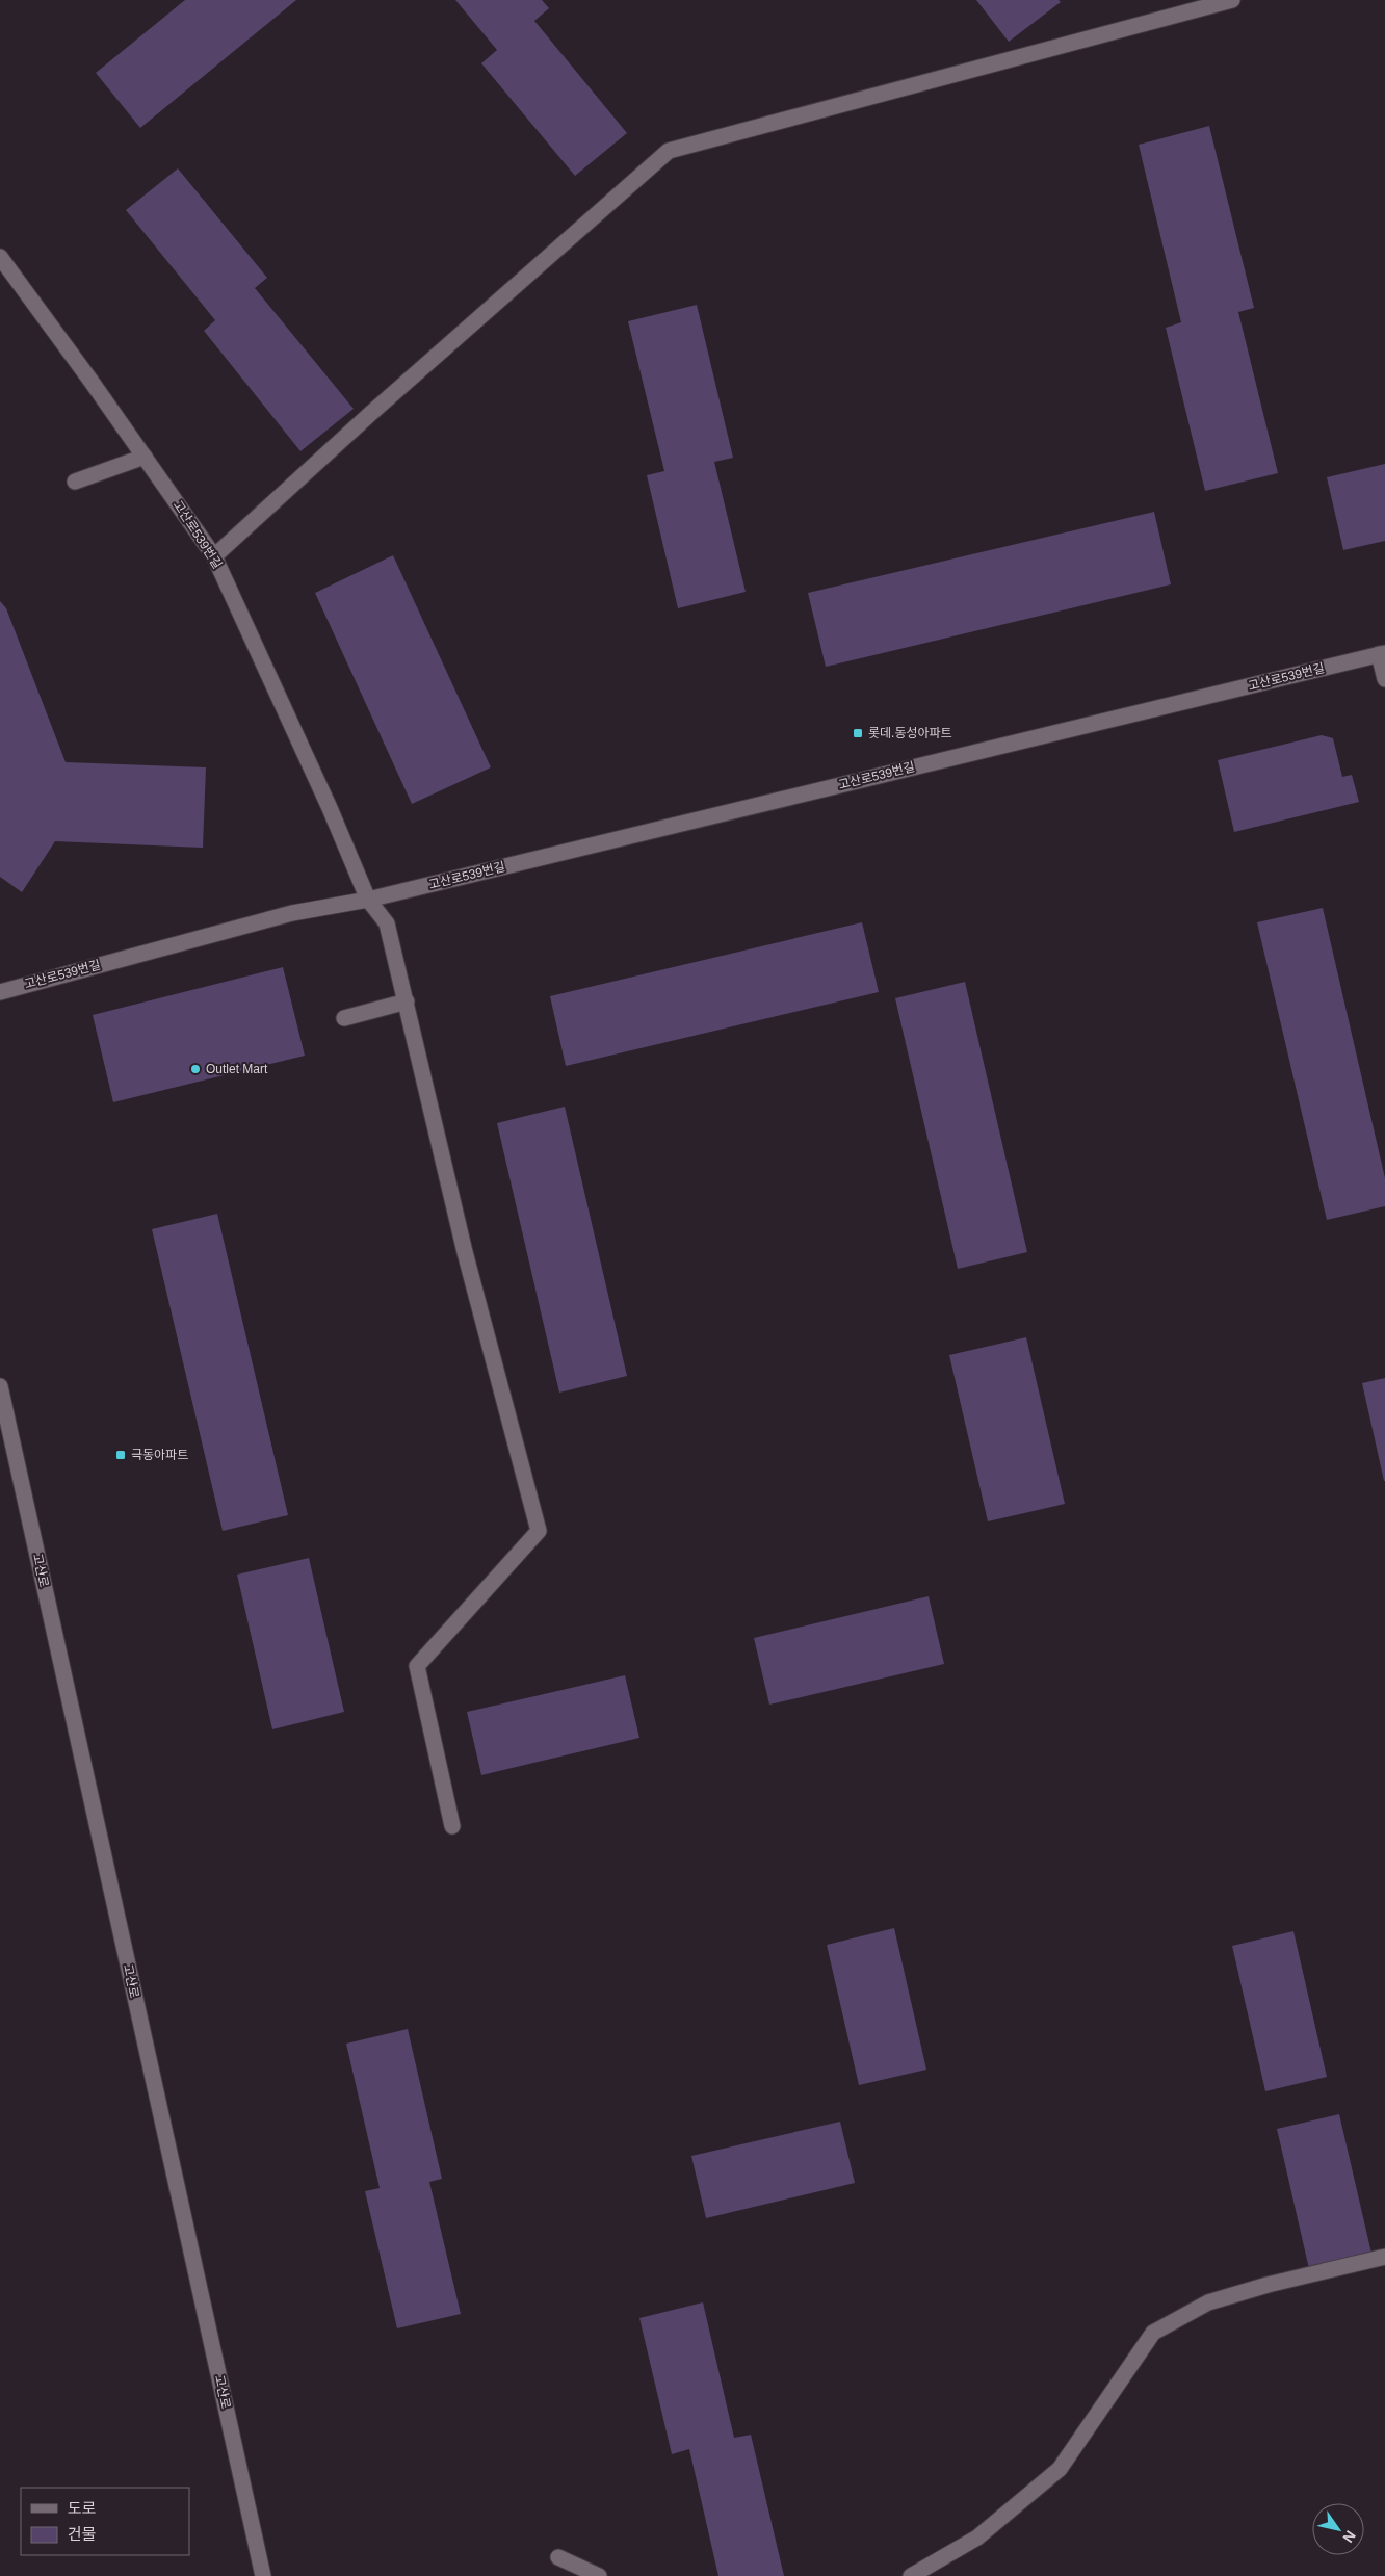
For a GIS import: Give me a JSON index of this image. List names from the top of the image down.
{
  "streets": {
    "street": ["고산로539번길", "고산로"]
  },
  "places": {
    "transit": ["롯데.동성아파트", "극동아파트"],
    "other": ["Outlet Mart"]
  },
  "legend": ["도로", "건물"],
  "north": "bottom right"
}
